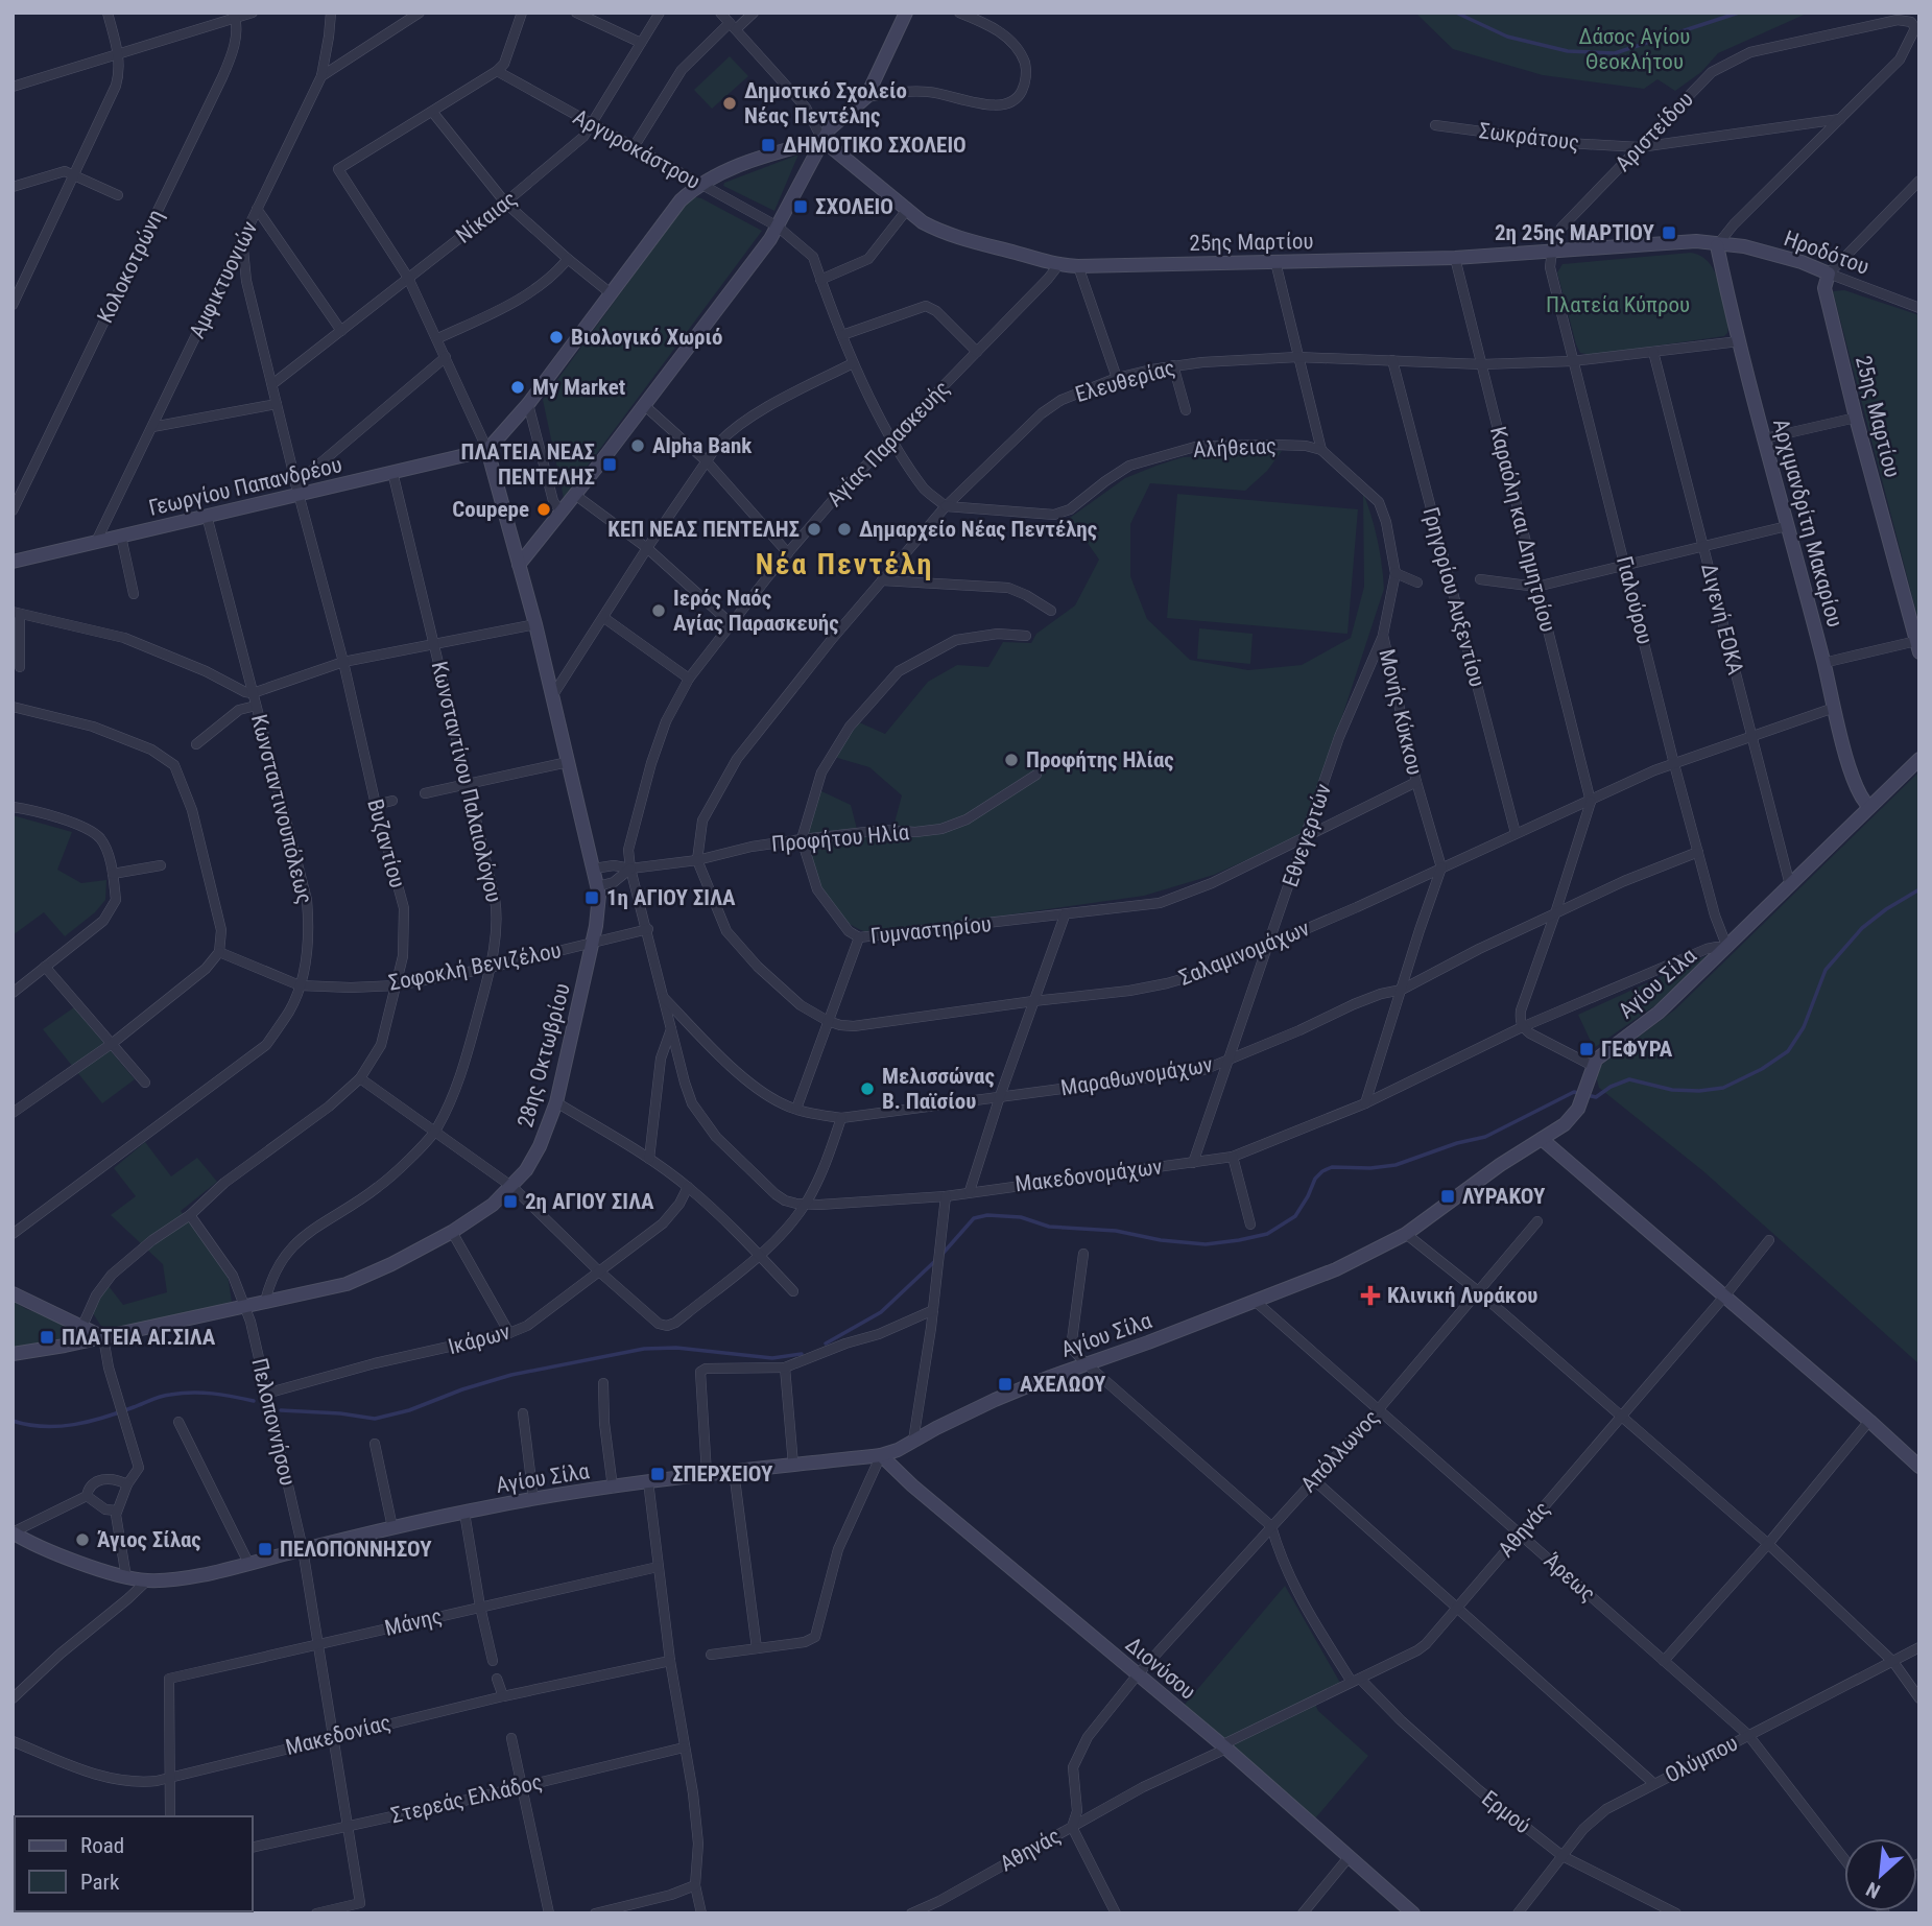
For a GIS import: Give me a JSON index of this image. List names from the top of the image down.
{
  "streets": {
    "street": [
      "Αριστείδου",
      "Σωκράτους",
      "Αργυροκάστρου",
      "Νίκαιας",
      "25ης Μαρτίου",
      "Ηροδότου",
      "Κολοκοτρώνη",
      "Αμφικτυονιών",
      "Ελευθερίας",
      "Αγίας Παρασκευής",
      "Αλήθειας",
      "Γεωργίου Παπανδρέου",
      "Αρχιμανδρίτη Μακαρίου",
      "Καραόλη και Δημητρίου",
      "Γρηγορίου Αυξεντίου",
      "Γιαλούρου",
      "Διγενή ΕΟΚΑ",
      "Μονής Κύκκου",
      "Κωνσταντίνου Παλαιολόγου",
      "Κωνσταντινουπόλεως",
      "Εθνεγερτών",
      "Προφήτου Ηλία",
      "Βυζαντίου",
      "Γυμναστηρίου",
      "Σαλαμινομάχων",
      "Σοφοκλή Βενιζέλου",
      "Αγίου Σίλα",
      "28ης Οκτωβρίου",
      "Μαραθωνομάχων",
      "Μακεδονομάχων",
      "Ικάρων",
      "Πελοποννήσου",
      "Απόλλωνος",
      "Αθηνάς",
      "Άρεως",
      "Μάνης",
      "Διονύσου",
      "Μακεδονίας",
      "Ολύμπου",
      "Στερεάς Ελλάδος",
      "Ερμού"
    ]
  },
  "crossings": [
    ["Αριστείδου", "Σωκράτους"],
    ["Αριστείδου", "25ης Μαρτίου"],
    ["Αριστείδου", "Γιαλούρου"],
    ["Αργυροκάστρου", "Νίκαιας"],
    ["Αργυροκάστρου", "Ελευθερίας"],
    ["Αργυροκάστρου", "Αγίας Παρασκευής"],
    ["Αργυροκάστρου", "Αλήθειας"],
    ["Νίκαιας", "Βυζαντίου"],
    ["25ης Μαρτίου", "Ηροδότου"],
    ["25ης Μαρτίου", "Αγίας Παρασκευής"],
    ["25ης Μαρτίου", "Αρχιμανδρίτη Μακαρίου"],
    ["25ης Μαρτίου", "Καραόλη και Δημητρίου"],
    ["25ης Μαρτίου", "Γιαλούρου"],
    ["Ηροδότου", "Αρχιμανδρίτη Μακαρίου"],
    ["Αμφικτυονιών", "Γεωργίου Παπανδρέου"],
    ["Αμφικτυονιών", "Βυζαντίου"],
    ["Ελευθερίας", "Αλήθειας"],
    ["Ελευθερίας", "Αρχιμανδρίτη Μακαρίου"],
    ["Ελευθερίας", "Καραόλη και Δημητρίου"],
    ["Ελευθερίας", "Γρηγορίου Αυξεντίου"],
    ["Ελευθερίας", "Γιαλούρου"],
    ["Ελευθερίας", "Διγενή ΕΟΚΑ"],
    ["Ελευθερίας", "Προφήτου Ηλία"],
    ["Ελευθερίας", "Σαλαμινομάχων"],
    ["Αγίας Παρασκευής", "Προφήτου Ηλία"],
    ["Αγίας Παρασκευής", "Μακεδονομάχων"],
    ["Αλήθειας", "Μονής Κύκκου"],
    ["Γεωργίου Παπανδρέου", "Κωνσταντίνου Παλαιολόγου"],
    ["Γεωργίου Παπανδρέου", "Κωνσταντινουπόλεως"],
    ["Γεωργίου Παπανδρέου", "Βυζαντίου"],
    ["Γεωργίου Παπανδρέου", "28ης Οκτωβρίου"],
    ["Αρχιμανδρίτη Μακαρίου", "Σαλαμινομάχων"],
    ["Αρχιμανδρίτη Μακαρίου", "Αγίου Σίλα"],
    ["Καραόλη και Δημητρίου", "Σαλαμινομάχων"],
    ["Γρηγορίου Αυξεντίου", "Σαλαμινομάχων"],
    ["Γιαλούρου", "Σαλαμινομάχων"],
    ["Γιαλούρου", "Αγίου Σίλα"],
    ["Γιαλούρου", "Μαραθωνομάχων"],
    ["Γιαλούρου", "Μακεδονομάχων"],
    ["Διγενή ΕΟΚΑ", "Σαλαμινομάχων"],
    ["Διγενή ΕΟΚΑ", "Αγίου Σίλα"],
    ["Μονής Κύκκου", "Εθνεγερτών"],
    ["Μονής Κύκκου", "Γυμναστηρίου"],
    ["Μονής Κύκκου", "Σαλαμινομάχων"],
    ["Κωνσταντίνου Παλαιολόγου", "Σοφοκλή Βενιζέλου"],
    ["Κωνσταντίνου Παλαιολόγου", "28ης Οκτωβρίου"],
    ["Κωνσταντινουπόλεως", "Σοφοκλή Βενιζέλου"],
    ["Εθνεγερτών", "Γυμναστηρίου"],
    ["Εθνεγερτών", "Σαλαμινομάχων"],
    ["Εθνεγερτών", "Μαραθωνομάχων"],
    ["Εθνεγερτών", "Μακεδονομάχων"],
    ["Προφήτου Ηλία", "Γυμναστηρίου"],
    ["Προφήτου Ηλία", "Σαλαμινομάχων"],
    ["Προφήτου Ηλία", "28ης Οκτωβρίου"],
    ["Προφήτου Ηλία", "Μακεδονομάχων"],
    ["Βυζαντίου", "Σοφοκλή Βενιζέλου"],
    ["Βυζαντίου", "Πελοποννήσου"],
    ["Σοφοκλή Βενιζέλου", "28ης Οκτωβρίου"],
    ["Σοφοκλή Βενιζέλου", "Μακεδονομάχων"],
    ["Αγίου Σίλα", "Μακεδονομάχων"],
    ["Αγίου Σίλα", "Πελοποννήσου"],
    ["Αγίου Σίλα", "Άρεως"],
    ["Αγίου Σίλα", "Διονύσου"],
    ["28ης Οκτωβρίου", "Πελοποννήσου"],
    ["Μαραθωνομάχων", "Μακεδονομάχων"],
    ["Ικάρων", "Πελοποννήσου"],
    ["Πελοποννήσου", "Μάνης"],
    ["Πελοποννήσου", "Μακεδονίας"],
    ["Πελοποννήσου", "Στερεάς Ελλάδος"],
    ["Απόλλωνος", "Αθηνάς"],
    ["Απόλλωνος", "Άρεως"],
    ["Απόλλωνος", "Διονύσου"],
    ["Απόλλωνος", "Ερμού"],
    ["Αθηνάς", "Άρεως"],
    ["Αθηνάς", "Διονύσου"],
    ["Αθηνάς", "Ερμού"],
    ["Άρεως", "Ολύμπου"],
    ["Μάνης", "Μακεδονίας"],
    ["Ολύμπου", "Ερμού"]
  ],
  "districts": ["Νέα Πεντέλη"],
  "parks": ["Δάσος Αγίου Θεοκλήτου", "Πλατεία Κύπρου"],
  "places": {
    "other": [
      "Δημοτικό Σχολείο Νέας Πεντέλης",
      "Βιολογικό Χωριό",
      "My Market",
      "Alpha Bank",
      "Coupepe",
      "ΚΕΠ ΝΕΑΣ ΠΕΝΤΕΛΗΣ",
      "Δημαρχείο Νέας Πεντέλης",
      "Ιερός Ναός Αγίας Παρασκευής",
      "Προφήτης Ηλίας",
      "Μελισσώνας B. Παϊσίου",
      "Άγιος Σίλας"
    ],
    "transit": [
      "ΔΗΜΟΤΙΚΟ ΣΧΟΛΕΙΟ",
      "ΣΧΟΛΕΙΟ",
      "2η 25ης ΜΑΡΤΙΟΥ",
      "ΠΛΑΤΕΙΑ ΝΕΑΣ ΠΕΝΤΕΛΗΣ",
      "1η ΑΓΙΟΥ ΣΙΛΑ",
      "ΓΕΦΥΡΑ",
      "ΛΥΡΑΚΟΥ",
      "2η ΑΓΙΟΥ ΣΙΛΑ",
      "ΠΛΑΤΕΙΑ ΑΓ.ΣΙΛΑ",
      "ΑΧΕΛΩΟΥ",
      "ΣΠΕΡΧΕΙΟΥ",
      "ΠΕΛΟΠΟΝΝΗΣΟΥ"
    ],
    "health": ["Κλινική Λυράκου"]
  },
  "legend": ["Road", "Park"],
  "north": "bottom left"
}
